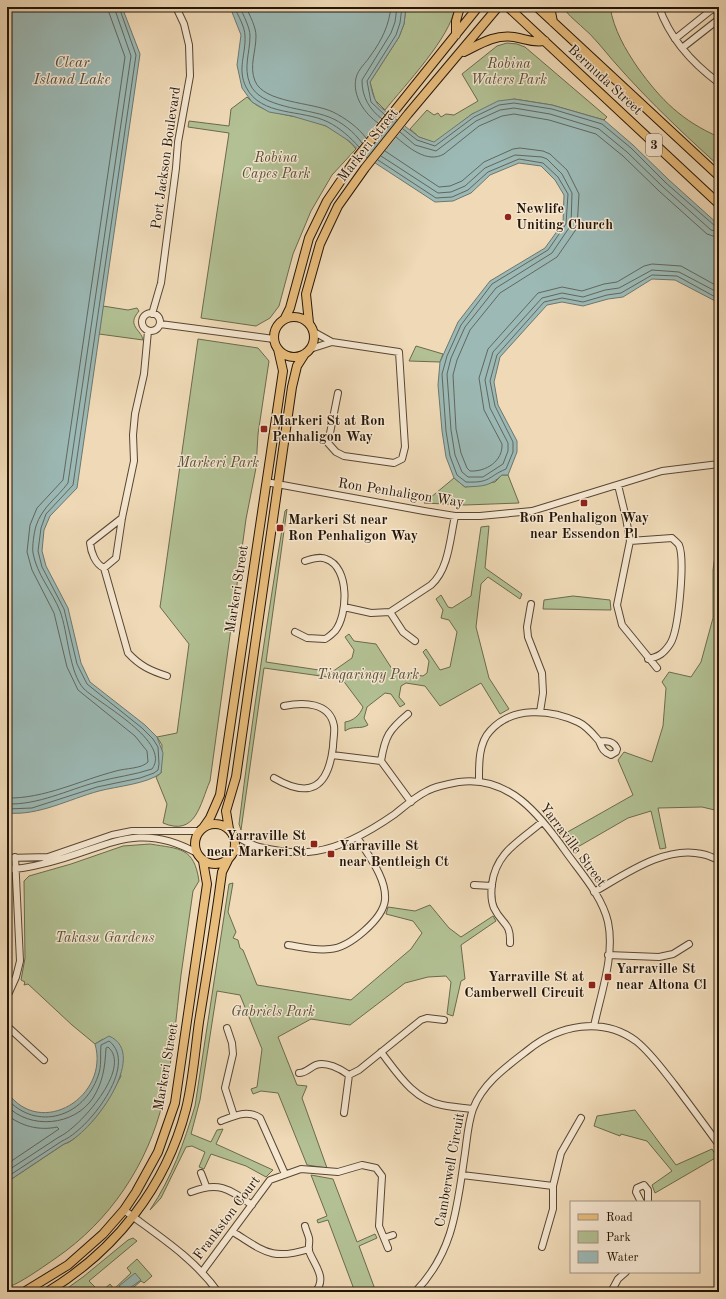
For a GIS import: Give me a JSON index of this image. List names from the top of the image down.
{
  "streets": {
    "main road": ["Bermuda Street", "Markeri Street", "3"],
    "street": [
      "Port Jackson Boulevard",
      "Ron Penhaligon Way",
      "Yarraville Street",
      "Camberwell Circuit",
      "Frankston Court"
    ]
  },
  "crossings": [
    ["Markeri Street", "Ron Penhaligon Way"],
    ["Markeri Street", "Yarraville Street"],
    ["Yarraville Street", "Camberwell Circuit"]
  ],
  "water": ["Clear Island Lake"],
  "parks": [
    "Robina Waters Park",
    "Robina Capes Park",
    "Markeri Park",
    "Tingaringy Park",
    "Takasu Gardens",
    "Gabriels Park"
  ],
  "places": {
    "other": ["Newlife Uniting Church"],
    "transit": [
      "Markeri St at Ron Penhaligon Way",
      "Ron Penhaligon Way near Essendon Pl",
      "Markeri St near Ron Penhaligon Way",
      "Yarraville St near Markeri St",
      "Yarraville St near Bentleigh Ct",
      "Yarraville St near Altona Cl",
      "Yarraville St at Camberwell Circuit"
    ]
  },
  "legend": ["Road", "Park", "Water"]
}
